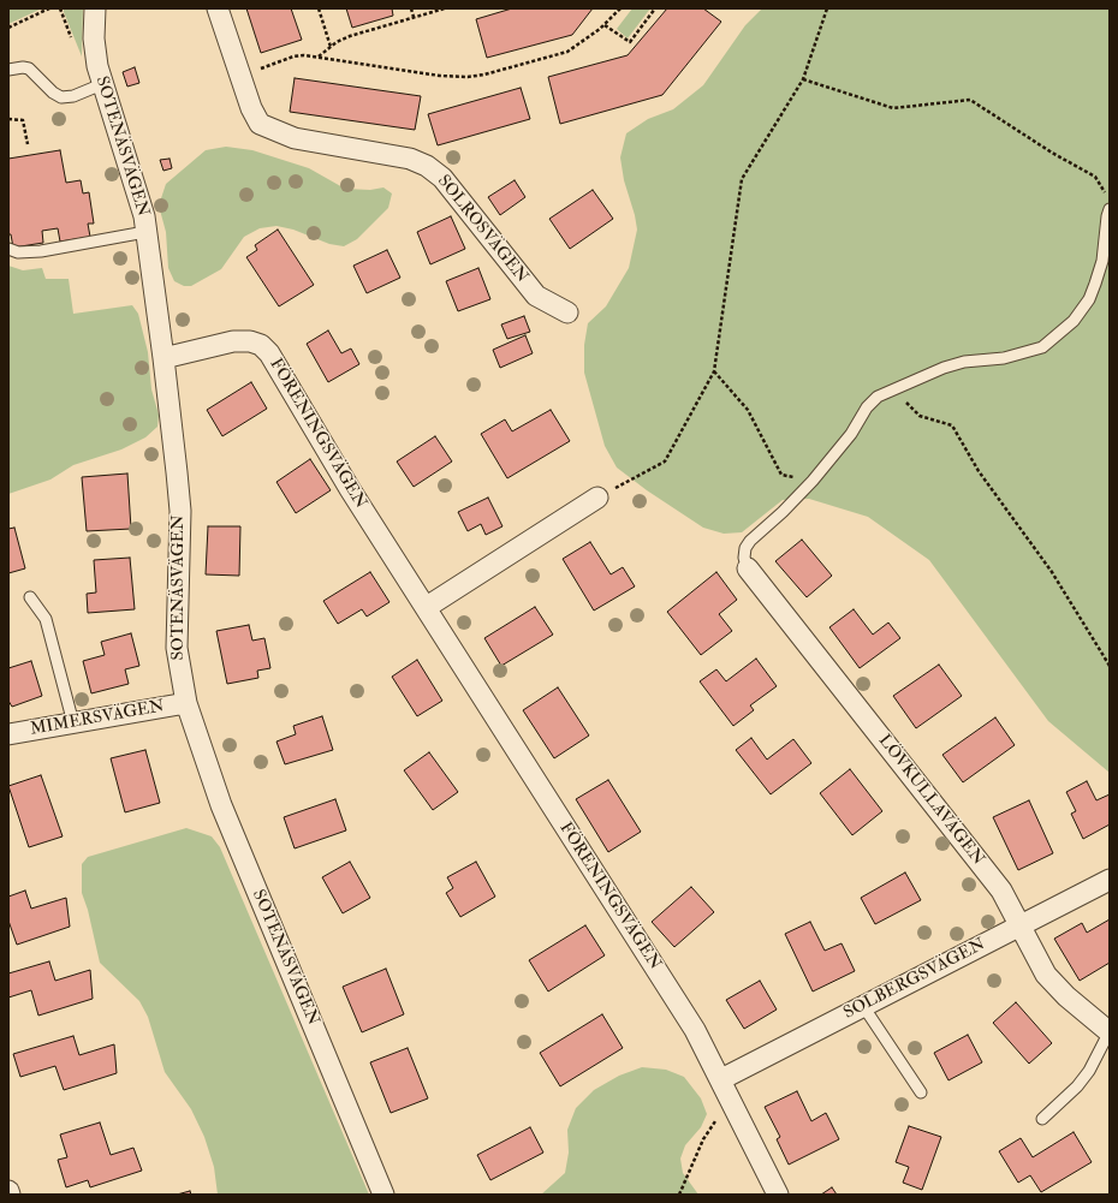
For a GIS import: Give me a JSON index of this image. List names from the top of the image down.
{
  "streets": {
    "street": [
      "SOTENÄSVÄGEN",
      "SOLROSVÄGEN",
      "FÖRENINGSVÄGEN",
      "MIMERSVÄGEN",
      "LÖVKULLAVÄGEN",
      "SOLBERGSVÄGEN"
    ]
  },
  "crossings": [
    ["SOTENÄSVÄGEN", "FÖRENINGSVÄGEN"],
    ["SOTENÄSVÄGEN", "MIMERSVÄGEN"],
    ["FÖRENINGSVÄGEN", "SOLBERGSVÄGEN"],
    ["LÖVKULLAVÄGEN", "SOLBERGSVÄGEN"]
  ]
}
